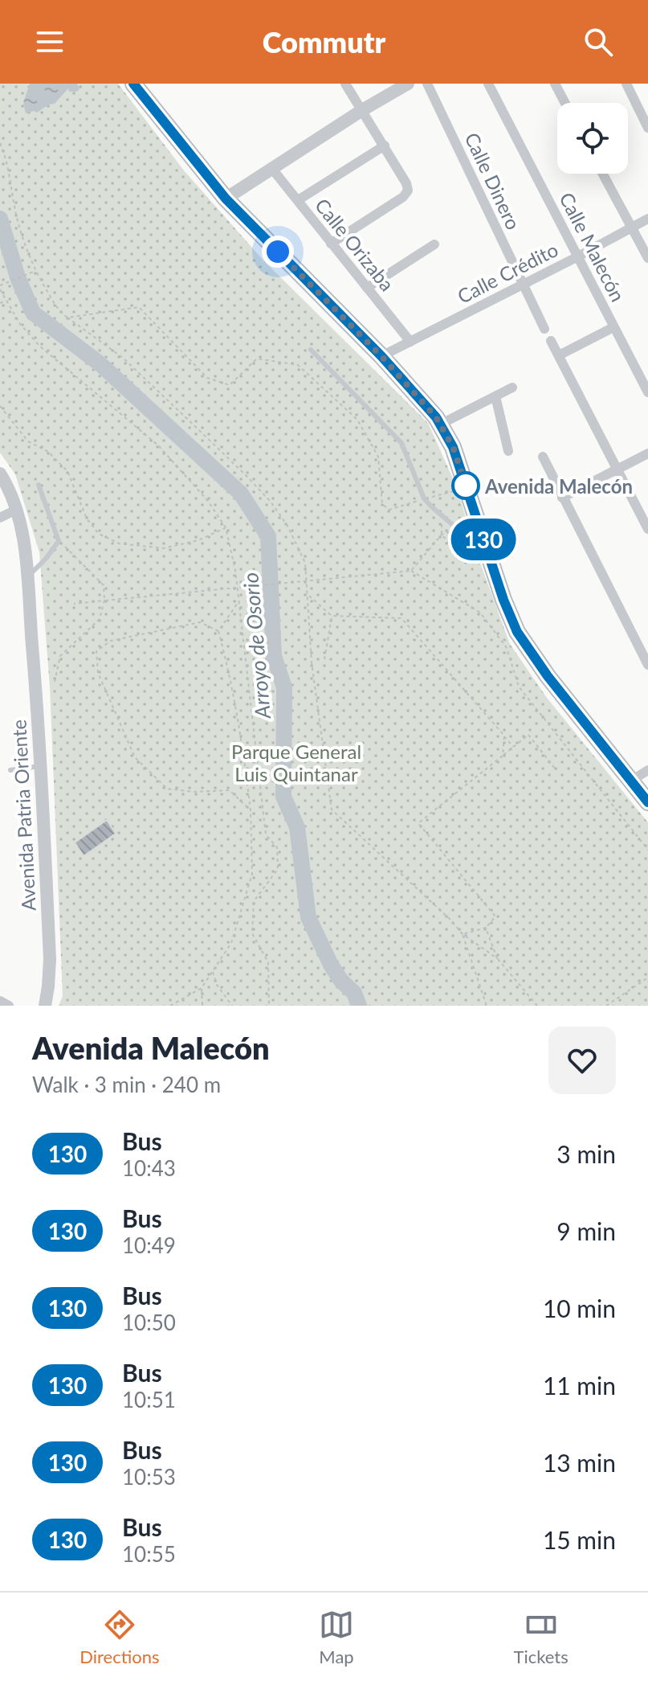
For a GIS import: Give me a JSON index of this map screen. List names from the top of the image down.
{
  "streets": {
    "street": [
      "Calle Dinero",
      "Calle Orizaba",
      "Calle Malecón",
      "Calle Crédito",
      "Avenida Patria Oriente"
    ]
  },
  "crossings": [
    ["Calle Dinero", "Calle Crédito"],
    ["Calle Orizaba", "Calle Crédito"],
    ["Calle Malecón", "Calle Crédito"]
  ],
  "water": ["Arroyo de Osorio"],
  "parks": ["Parque General Luis Quintanar"],
  "places": ["Avenida Malecón"],
  "lines": ["bus line 130"],
  "page": {
    "header": "Commutr",
    "on_map": "130",
    "heading": ["Avenida Malecón", "Walk · 3 min · 240 m"],
    "list": [
      {
        "mark": "130",
        "name": "Bus",
        "note": "10:43",
        "value": "3 min"
      },
      {
        "mark": "130",
        "name": "Bus",
        "note": "10:49",
        "value": "9 min"
      },
      {
        "mark": "130",
        "name": "Bus",
        "note": "10:50",
        "value": "10 min"
      },
      {
        "mark": "130",
        "name": "Bus",
        "note": "10:51",
        "value": "11 min"
      },
      {
        "mark": "130",
        "name": "Bus",
        "note": "10:53",
        "value": "13 min"
      },
      {
        "mark": "130",
        "name": "Bus",
        "note": "10:55",
        "value": "15 min"
      }
    ],
    "tabs": ["Directions", "Map", "Tickets"]
  }
}
